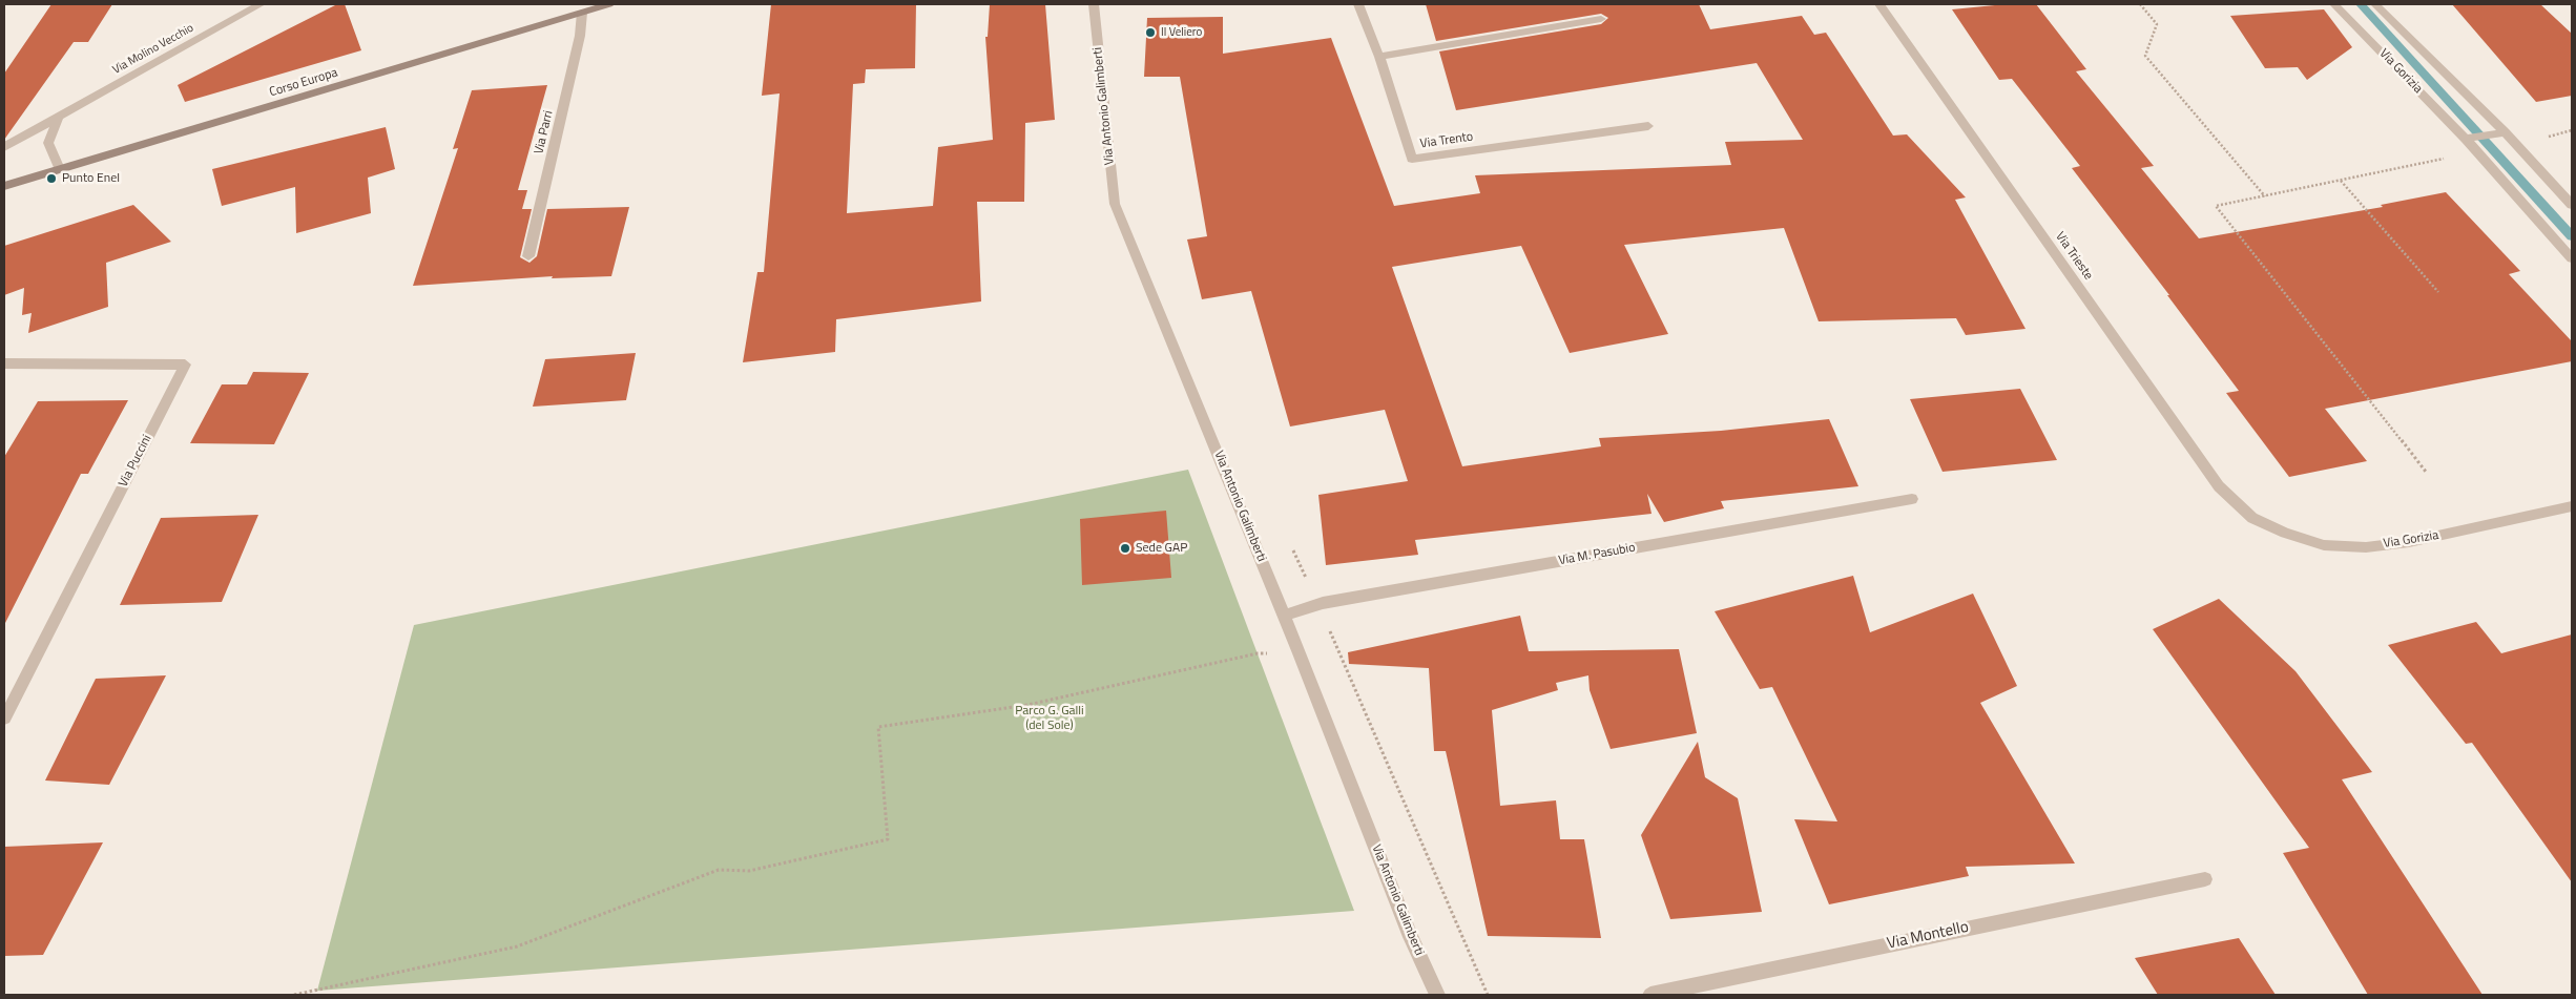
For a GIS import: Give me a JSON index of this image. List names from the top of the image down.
{
  "streets": {
    "street": [
      "Via Molino Vecchio",
      "Via Gorizia",
      "Corso Europa",
      "Via Antonio Galimberti",
      "Via Parri",
      "Via Trento",
      "Via Trieste",
      "Via Puccini",
      "Via M. Pasubio",
      "Via Montello"
    ]
  },
  "crossings": [
    ["Via Gorizia", "Via Trieste"],
    ["Corso Europa", "Via Parri"],
    ["Via Antonio Galimberti", "Via M. Pasubio"]
  ],
  "parks": ["Parco G. Galli (del Sole)"],
  "places": ["Il Veliero", "Punto Enel", "Sede GAP"]
}
